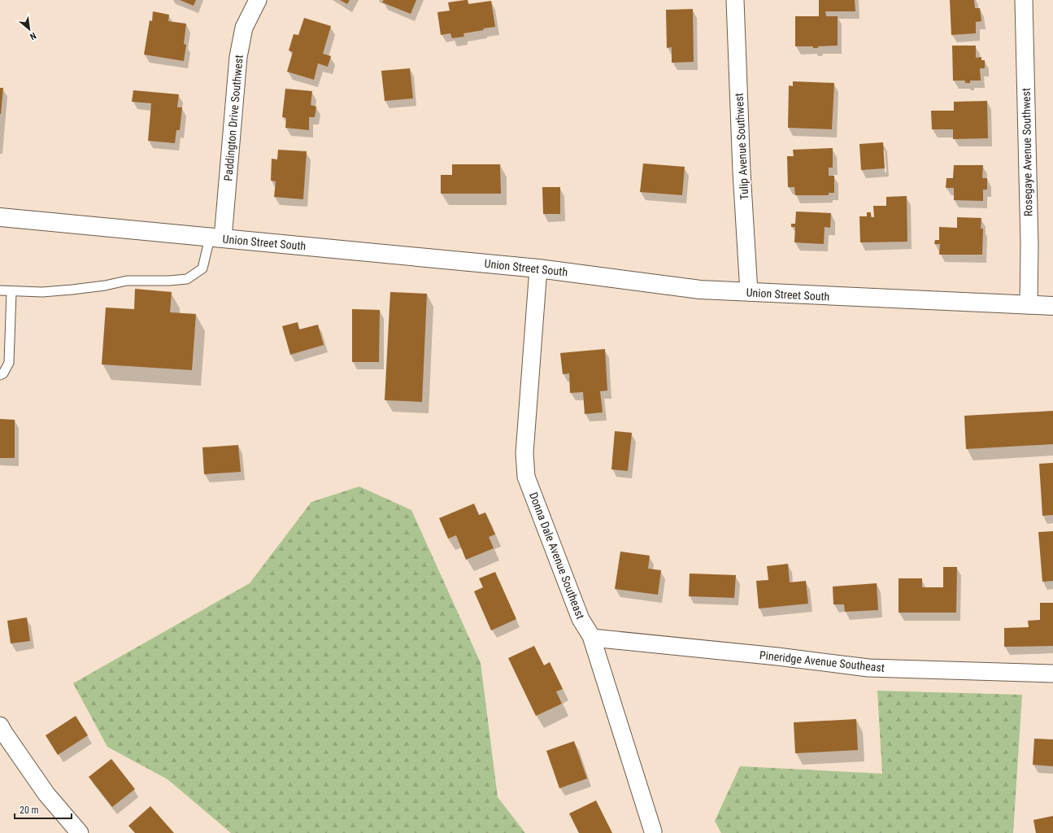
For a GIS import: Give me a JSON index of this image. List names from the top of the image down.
{
  "streets": {
    "main road": ["Union Street South"],
    "street": [
      "Paddington Drive Southwest",
      "Tulip Avenue Southwest",
      "Rosegaye Avenue Southwest",
      "Donna Dale Avenue Southeast",
      "Pineridge Avenue Southeast"
    ]
  },
  "crossings": [
    ["Paddington Drive Southwest", "Union Street South"],
    ["Tulip Avenue Southwest", "Union Street South"],
    ["Rosegaye Avenue Southwest", "Union Street South"],
    ["Union Street South", "Donna Dale Avenue Southeast"],
    ["Donna Dale Avenue Southeast", "Pineridge Avenue Southeast"]
  ],
  "scale_bar": "20 m",
  "north": "bottom right"
}
